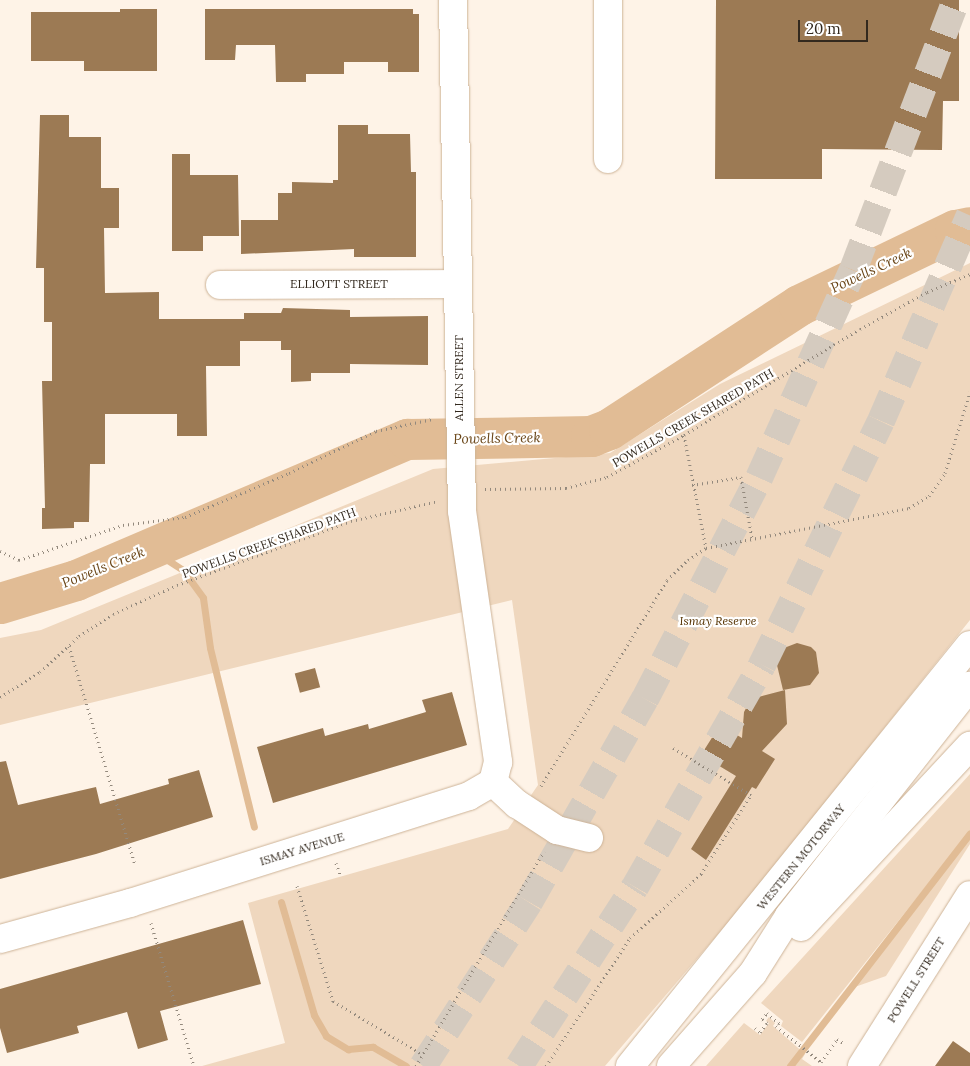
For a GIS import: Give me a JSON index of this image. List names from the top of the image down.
{
  "streets": {
    "main road": [
      "ELLIOTT STREET",
      "ALLEN STREET",
      "ISMAY AVENUE",
      "WESTERN MOTORWAY",
      "POWELL STREET"
    ],
    "path": ["POWELLS CREEK SHARED PATH"]
  },
  "crossings": [
    ["ELLIOTT STREET", "ALLEN STREET"],
    ["ALLEN STREET", "POWELLS CREEK SHARED PATH"],
    ["ALLEN STREET", "ISMAY AVENUE"]
  ],
  "water": ["Powells Creek"],
  "parks": ["Ismay Reserve"],
  "scale_bar": "20 m"
}
